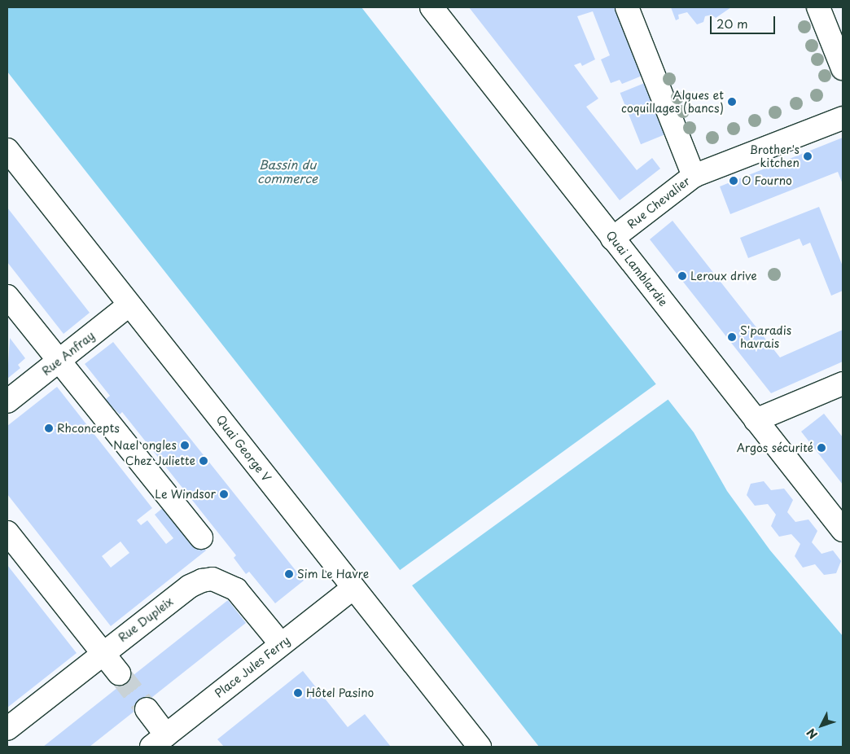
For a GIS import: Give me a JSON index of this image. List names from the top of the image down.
{
  "streets": {
    "street": [
      "Rue Chevalier",
      "Quai Lamblardie",
      "Rue Anfray",
      "Quai George V",
      "Rue Dupleix",
      "Place Jules Ferry"
    ]
  },
  "crossings": [
    ["Rue Chevalier", "Quai Lamblardie"],
    ["Rue Anfray", "Quai George V"],
    ["Quai George V", "Place Jules Ferry"],
    ["Rue Dupleix", "Place Jules Ferry"]
  ],
  "water": ["Bassin du commerce"],
  "places": [
    "Algues et coquillages (bancs)",
    "Brother's kitchen",
    "O Fourno",
    "Leroux drive",
    "S'paradis havrais",
    "Rhconcepts",
    "Nael ongles",
    "Argos sécurité",
    "Chez Juliette",
    "Le Windsor",
    "Sim Le Havre",
    "Hôtel Pasino"
  ],
  "scale_bar": "20 m",
  "north": "bottom left"
}
